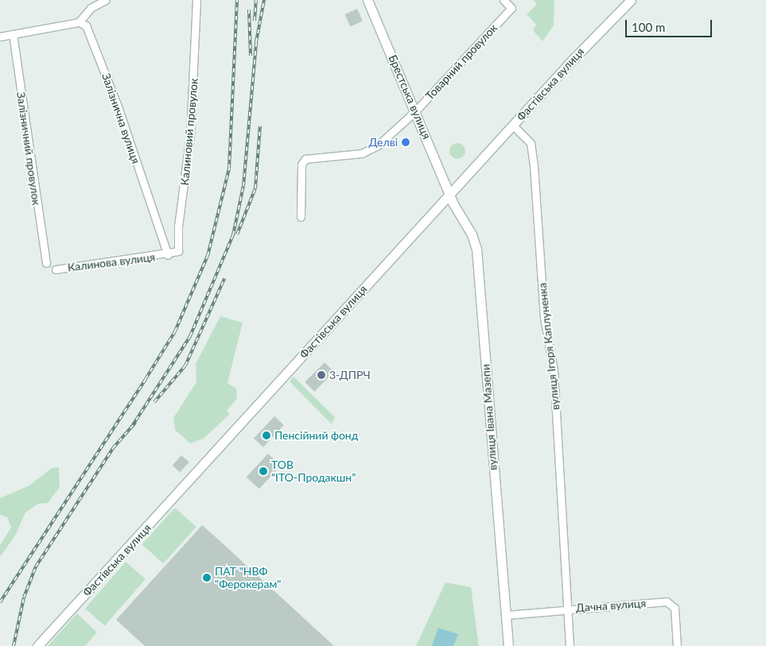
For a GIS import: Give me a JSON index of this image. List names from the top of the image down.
{
  "streets": {
    "street": [
      "Товарний провулок",
      "Фастівська вулиця",
      "Брестська вулиця",
      "Залізнична вулиця",
      "Калиновий провулок",
      "Залізничний провулок",
      "Калинова вулиця",
      "вулиця Ігоря Каплуненка",
      "вулиця Івана Мазепи",
      "Дачна вулиця"
    ]
  },
  "crossings": [
    ["Товарний провулок", "Брестська вулиця"],
    ["Фастівська вулиця", "Брестська вулиця"],
    ["Фастівська вулиця", "вулиця Ігоря Каплуненка"],
    ["Фастівська вулиця", "вулиця Івана Мазепи"],
    ["Брестська вулиця", "вулиця Івана Мазепи"],
    ["Залізнична вулиця", "Калиновий провулок"],
    ["Залізнична вулиця", "Калинова вулиця"],
    ["Калиновий провулок", "Калинова вулиця"],
    ["вулиця Ігоря Каплуненка", "Дачна вулиця"],
    ["вулиця Івана Мазепи", "Дачна вулиця"]
  ],
  "places": [
    "Делві",
    "3-ДПРЧ",
    "Пенсійний фонд",
    "ТОВ “ІТО-Продакшн”",
    "ПАТ \"НВФ \"Ферокерам\""
  ],
  "scale_bar": "100 m"
}
